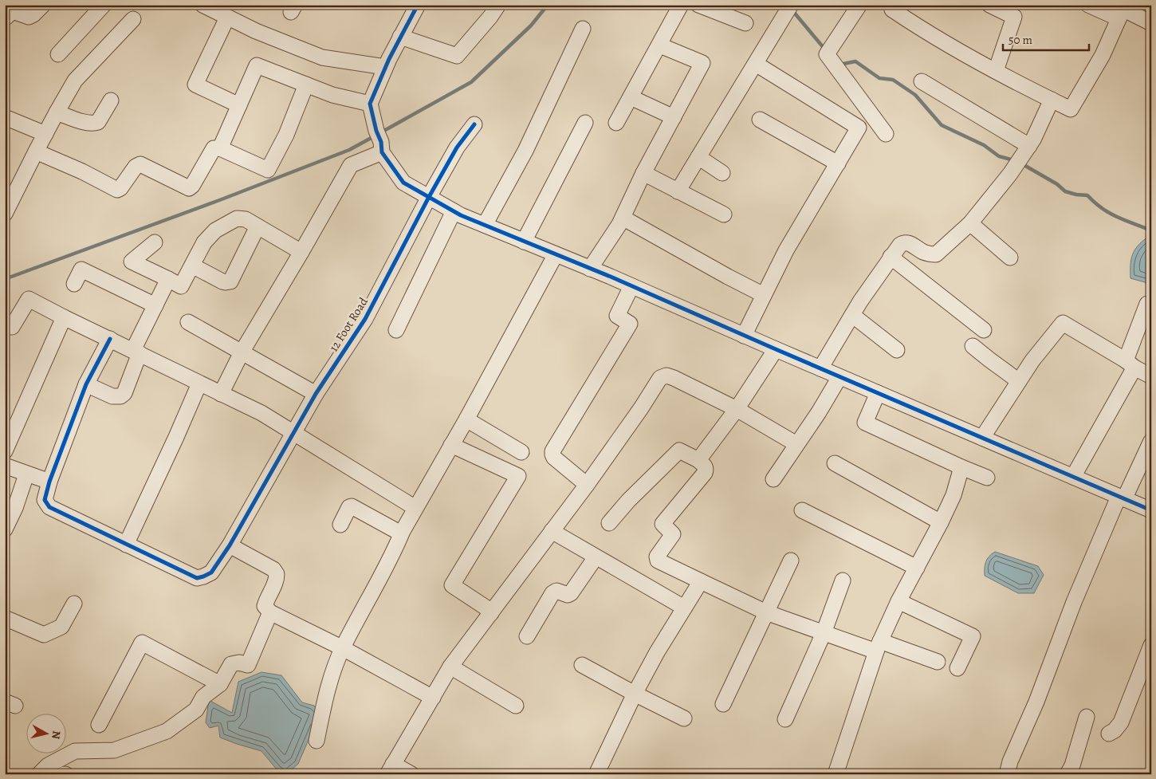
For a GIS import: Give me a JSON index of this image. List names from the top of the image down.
{
  "streets": {
    "street": ["12 Foot Road"]
  },
  "scale_bar": "50 m",
  "north": "right"
}
